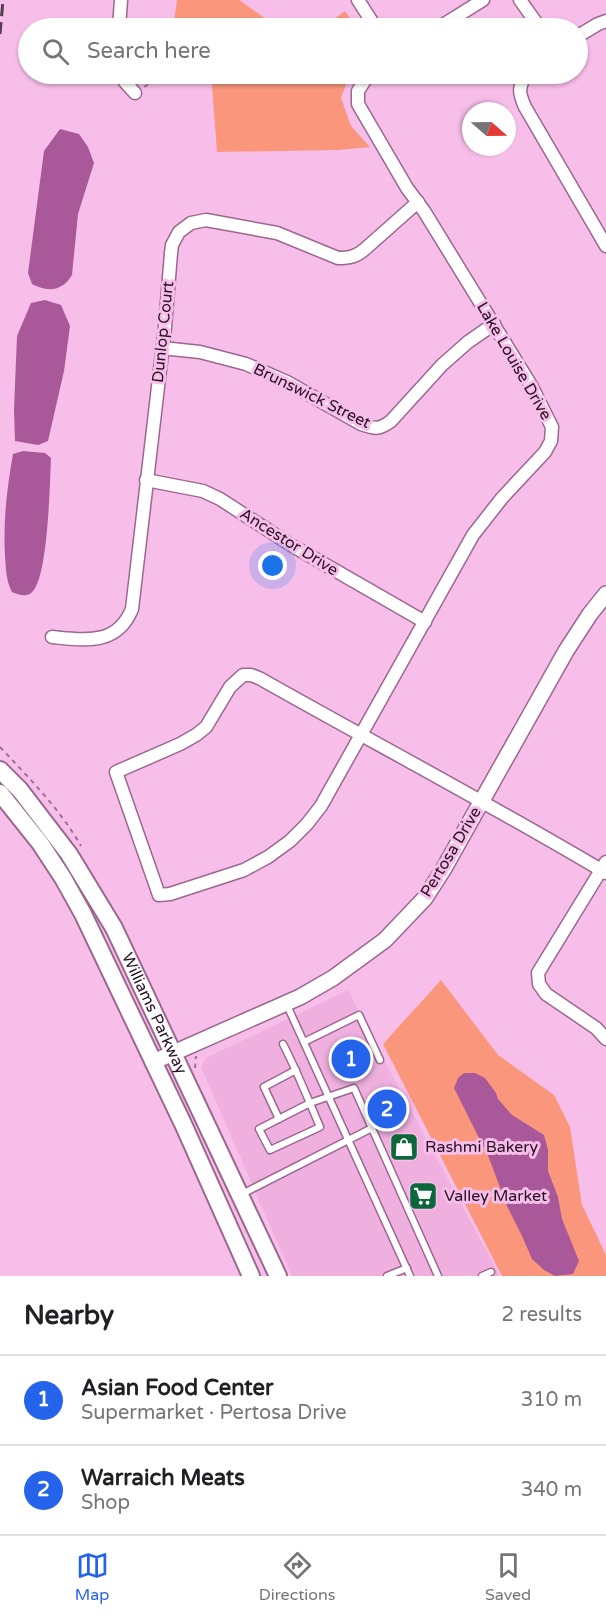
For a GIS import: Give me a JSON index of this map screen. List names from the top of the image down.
{
  "streets": {
    "main road": ["Williams Parkway"],
    "street": [
      "Dunlop Court",
      "Lake Louise Drive",
      "Brunswick Street",
      "Ancestor Drive",
      "Pertosa Drive"
    ]
  },
  "crossings": [
    ["Dunlop Court", "Lake Louise Drive"],
    ["Dunlop Court", "Brunswick Street"],
    ["Dunlop Court", "Ancestor Drive"],
    ["Lake Louise Drive", "Brunswick Street"],
    ["Lake Louise Drive", "Ancestor Drive"],
    ["Pertosa Drive", "Williams Parkway"]
  ],
  "places": {
    "shop": ["Rashmi Bakery"],
    "supermarket": ["Valley Market"]
  },
  "north": "right",
  "page": {
    "search": "Search here",
    "pins": ["1", "2"],
    "heading": ["Nearby", "2 results"],
    "list": [
      {
        "mark": "1",
        "name": "Asian Food Center",
        "note": "Supermarket · Pertosa Drive",
        "value": "310 m"
      },
      {
        "mark": "2",
        "name": "Warraich Meats",
        "note": "Shop",
        "value": "340 m"
      }
    ],
    "nav": ["Map", "Directions", "Saved"]
  }
}
